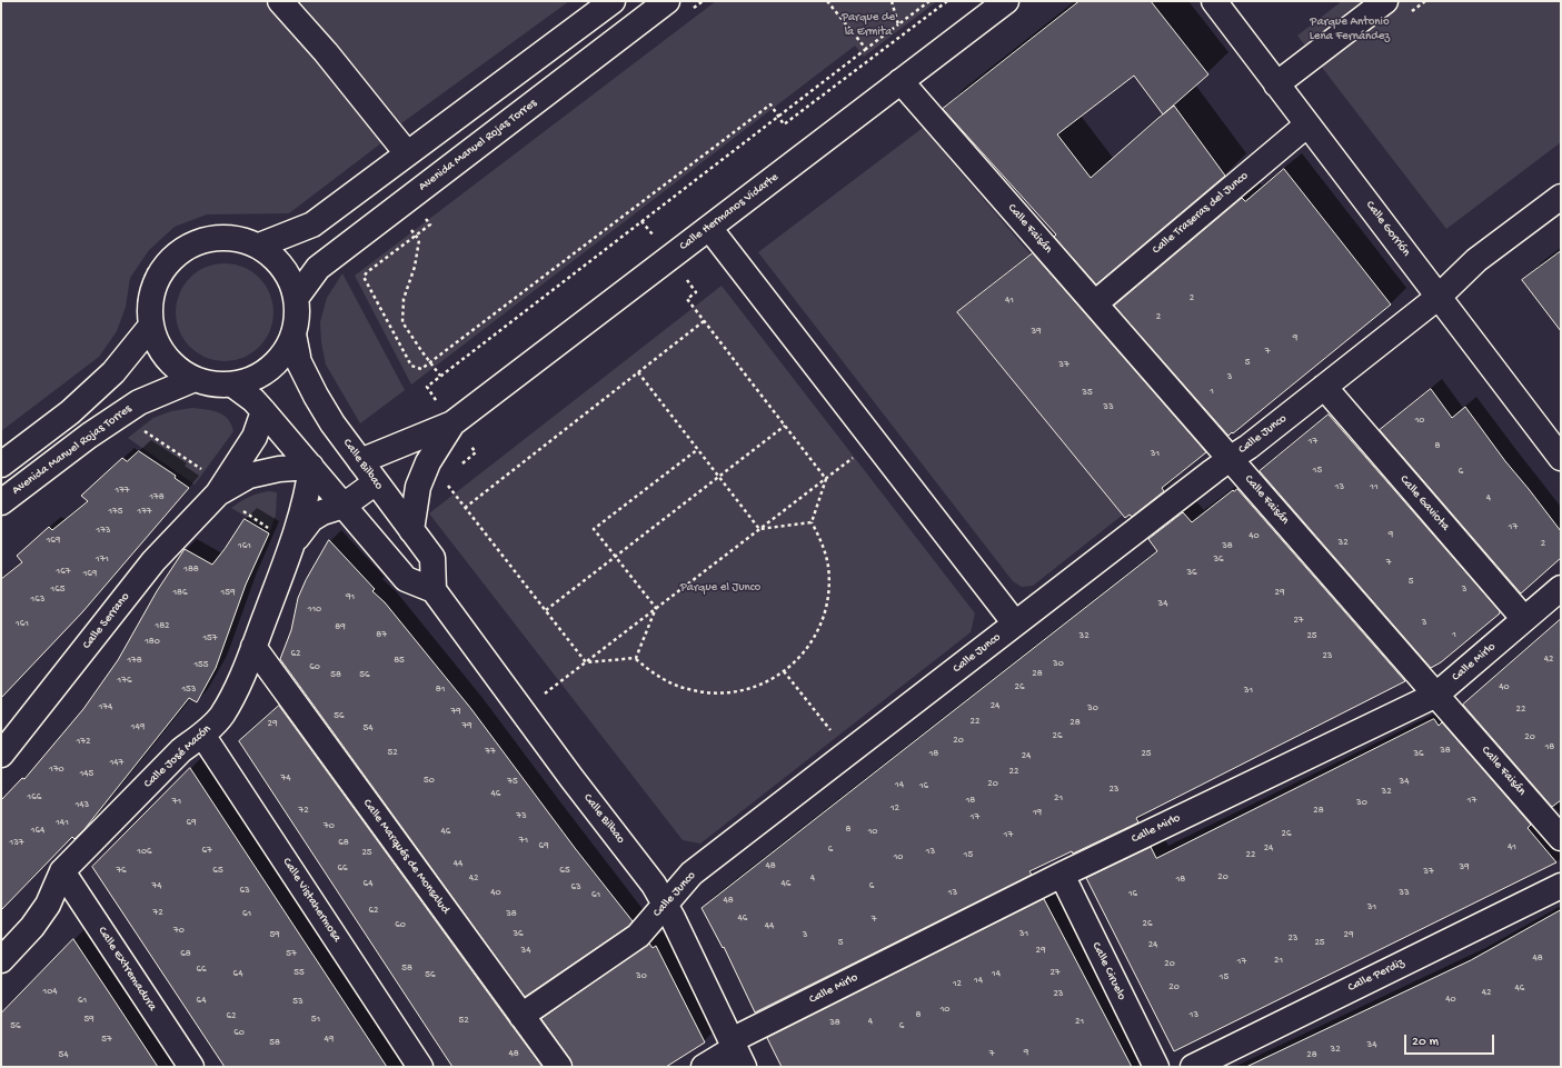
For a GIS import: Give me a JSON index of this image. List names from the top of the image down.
{
  "streets": {
    "street": [
      "Avenida Manuel Rojas Torres",
      "Calle Hermanos Vidarte",
      "Calle Traseras del Junco",
      "Calle Faisán",
      "Calle Gorrión",
      "Calle Junco",
      "Calle Bilbao",
      "Calle Gaviota",
      "Calle Serrano",
      "Calle Mirlo",
      "Calle José Macón",
      "Calle Marqués de Monsalud",
      "Calle Vistahermosa",
      "Calle Extremadura",
      "Calle Ciruelo",
      "Calle Perdiz"
    ]
  },
  "crossings": [
    ["Avenida Manuel Rojas Torres", "Calle Bilbao"],
    ["Calle Hermanos Vidarte", "Calle Faisán"],
    ["Calle Hermanos Vidarte", "Calle Bilbao"],
    ["Calle Traseras del Junco", "Calle Faisán"],
    ["Calle Traseras del Junco", "Calle Gorrión"],
    ["Calle Faisán", "Calle Junco"],
    ["Calle Faisán", "Calle Mirlo"],
    ["Calle Gorrión", "Calle Junco"],
    ["Calle Junco", "Calle Bilbao"],
    ["Calle Junco", "Calle Gaviota"],
    ["Calle Junco", "Calle Marqués de Monsalud"],
    ["Calle Bilbao", "Calle Mirlo"],
    ["Calle Bilbao", "Calle José Macón"],
    ["Calle Gaviota", "Calle Mirlo"],
    ["Calle Serrano", "Calle José Macón"],
    ["Calle Mirlo", "Calle Ciruelo"],
    ["Calle José Macón", "Calle Marqués de Monsalud"],
    ["Calle José Macón", "Calle Vistahermosa"],
    ["Calle José Macón", "Calle Extremadura"]
  ],
  "parks": ["Parque de la Ermita", "Parque Antonio Lena Fernández", "Parque el Junco"],
  "house_numbers": [
    "2",
    "41",
    "2",
    "39",
    "9",
    "7",
    "5",
    "37",
    "3",
    "1",
    "35",
    "33",
    "10",
    "17",
    "8",
    "31",
    "15",
    "6",
    "13",
    "11",
    "177",
    "178",
    "4",
    "175",
    "177",
    "17",
    "173",
    "9",
    "40",
    "169",
    "32",
    "2",
    "161",
    "38",
    "171",
    "36",
    "7",
    "188",
    "167",
    "36",
    "169",
    "5",
    "165",
    "3",
    "186",
    "159",
    "29",
    "91",
    "163",
    "34",
    "110",
    "27",
    "3",
    "161",
    "182",
    "89",
    "87",
    "1",
    "32",
    "25",
    "157",
    "180",
    "62",
    "23",
    "42",
    "178",
    "85",
    "30",
    "155",
    "60",
    "28",
    "58",
    "56",
    "176",
    "26",
    "40",
    "153",
    "81",
    "31",
    "24",
    "174",
    "30",
    "22",
    "79",
    "56",
    "22",
    "28",
    "29",
    "79",
    "149",
    "54",
    "26",
    "20",
    "20",
    "172",
    "18",
    "38",
    "77",
    "52",
    "18",
    "25",
    "36",
    "24",
    "147",
    "170",
    "22",
    "145",
    "74",
    "50",
    "75",
    "34",
    "20",
    "14",
    "16",
    "23",
    "32",
    "46",
    "166",
    "21",
    "18",
    "17",
    "71",
    "30",
    "143",
    "12",
    "72",
    "28",
    "19",
    "73",
    "17",
    "141",
    "69",
    "70",
    "8",
    "164",
    "46",
    "10",
    "26",
    "17",
    "71",
    "137",
    "68",
    "69",
    "41",
    "24",
    "6",
    "67",
    "106",
    "13",
    "25",
    "15",
    "22",
    "10",
    "44",
    "48",
    "39",
    "66",
    "76",
    "65",
    "65",
    "37",
    "20",
    "42",
    "4",
    "18",
    "64",
    "46",
    "74",
    "6",
    "63",
    "63",
    "40",
    "13",
    "33",
    "16",
    "61",
    "48",
    "31",
    "62",
    "72",
    "61",
    "38",
    "46",
    "7",
    "26",
    "60",
    "44",
    "70",
    "36",
    "31",
    "59",
    "3",
    "29",
    "23",
    "5",
    "25",
    "24",
    "34",
    "29",
    "68",
    "57",
    "48",
    "21",
    "17",
    "20",
    "58",
    "66",
    "55",
    "27",
    "64",
    "14",
    "56",
    "30",
    "15",
    "14",
    "12",
    "20",
    "46",
    "104",
    "42",
    "23",
    "40",
    "61",
    "64",
    "53",
    "10",
    "8",
    "13",
    "62",
    "59",
    "51",
    "52",
    "4",
    "21",
    "38",
    "56",
    "6",
    "60",
    "57",
    "49",
    "58",
    "34",
    "32",
    "9",
    "48",
    "7",
    "54",
    "28"
  ],
  "scale_bar": "20 m"
}
